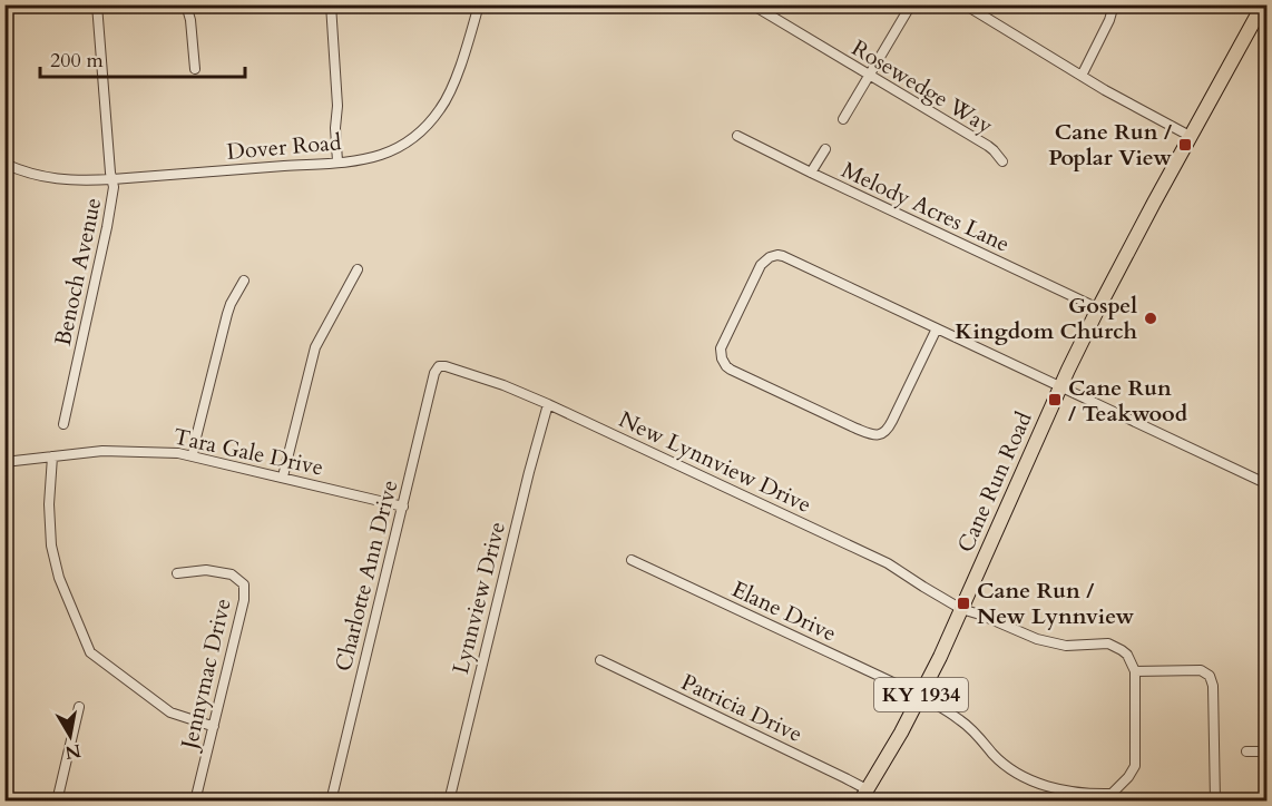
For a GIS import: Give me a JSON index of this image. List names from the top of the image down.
{
  "streets": {
    "highway": ["Cane Run Road", "KY 1934"],
    "street": [
      "Rosewedge Way",
      "Dover Road",
      "Melody Acres Lane",
      "Benoch Avenue",
      "Tara Gale Drive",
      "New Lynnview Drive",
      "Charlotte Ann Drive",
      "Lynnview Drive",
      "Elane Drive",
      "Jennymac Drive",
      "Patricia Drive"
    ]
  },
  "crossings": [
    ["Dover Road", "Benoch Avenue"],
    ["Melody Acres Lane", "Cane Run Road"],
    ["Tara Gale Drive", "Charlotte Ann Drive"],
    ["New Lynnview Drive", "Cane Run Road"],
    ["New Lynnview Drive", "Charlotte Ann Drive"],
    ["New Lynnview Drive", "Lynnview Drive"],
    ["Cane Run Road", "Elane Drive"],
    ["Cane Run Road", "Patricia Drive"]
  ],
  "places": {
    "transit": ["Cane Run / Poplar View", "Cane Run / Teakwood", "Cane Run / New Lynnview"],
    "other": ["Gospel Kingdom Church"]
  },
  "scale_bar": "200 m",
  "north": "bottom"
}
